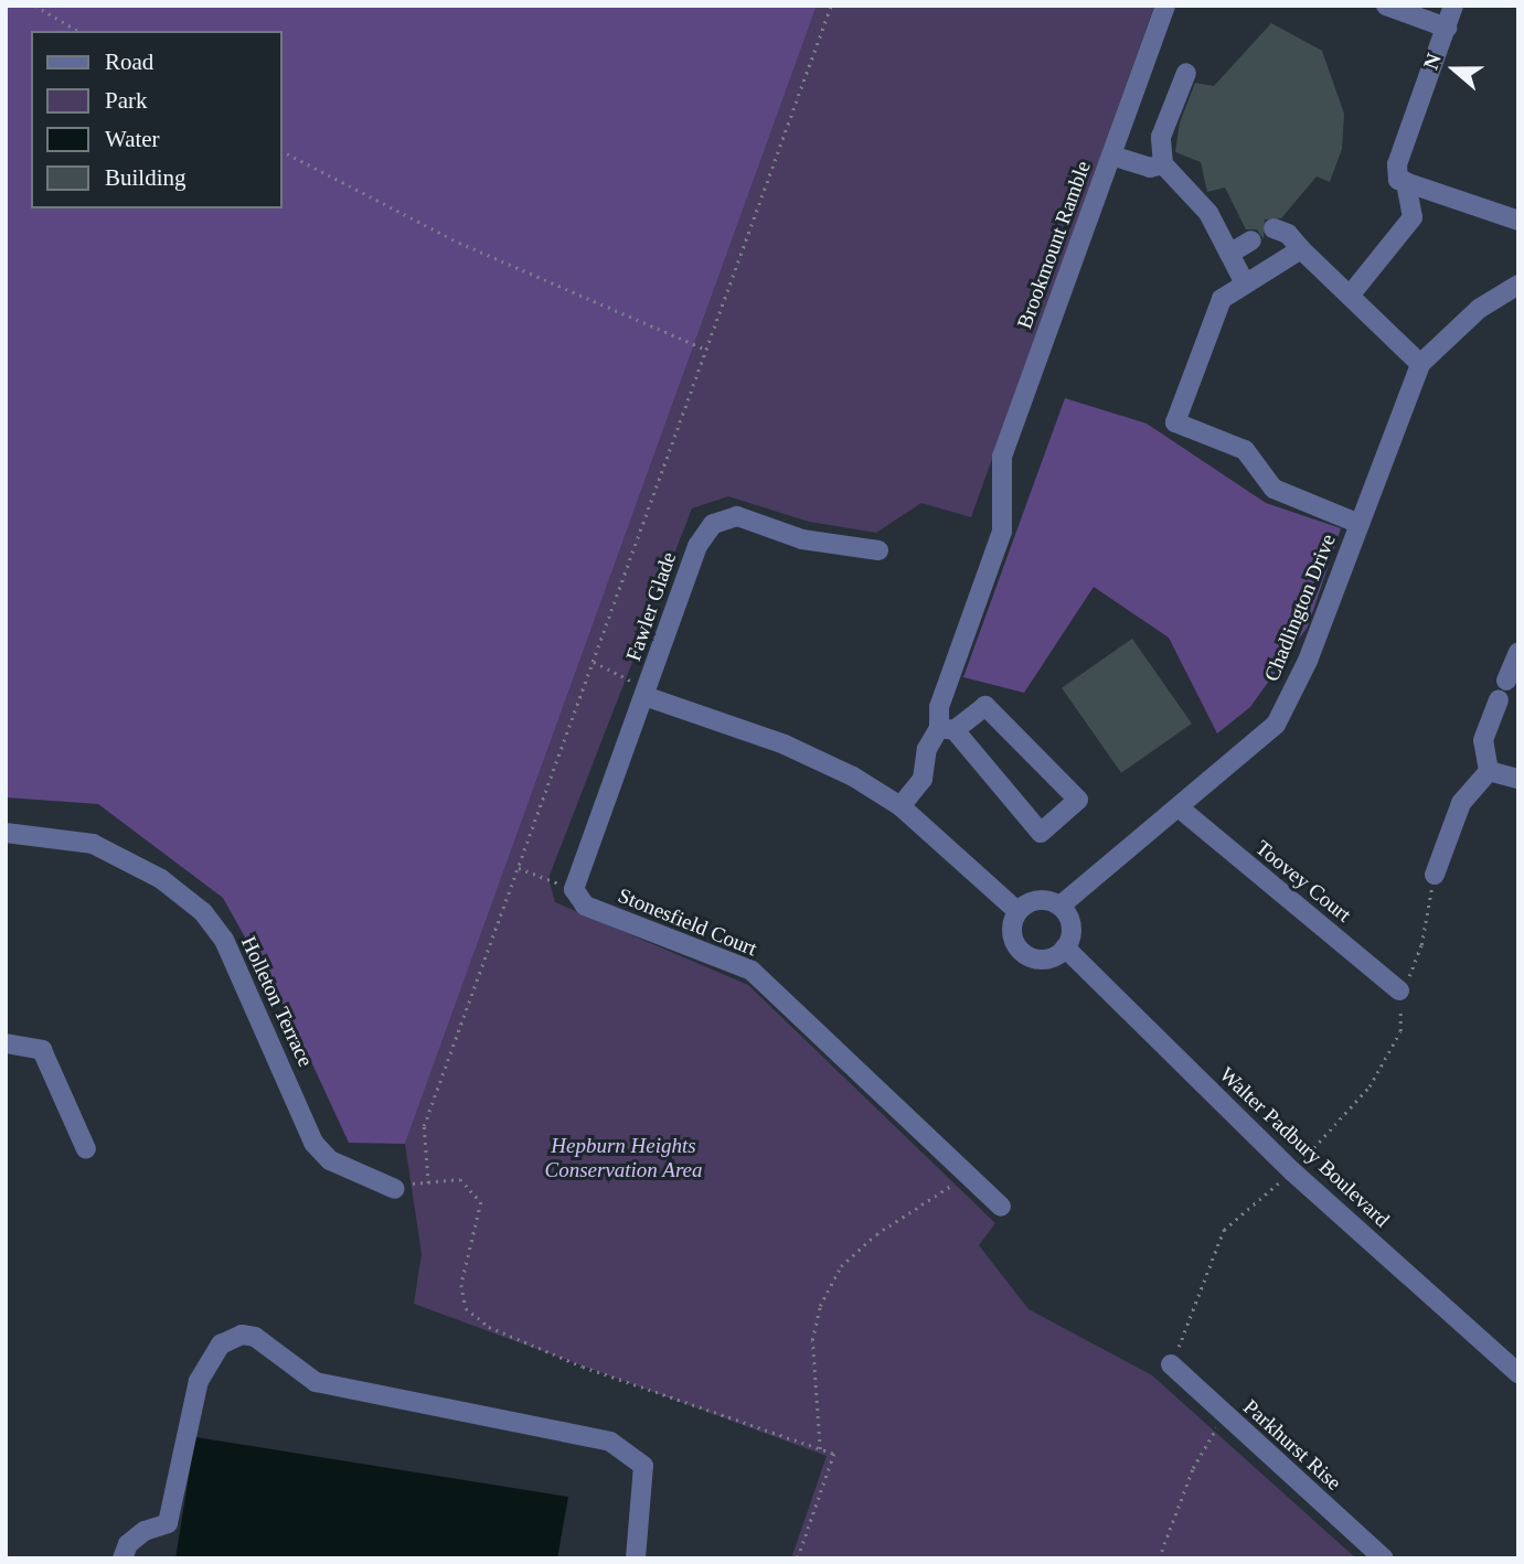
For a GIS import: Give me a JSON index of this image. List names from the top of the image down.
{
  "streets": {
    "street": [
      "Brookmount Ramble",
      "Fawler Glade",
      "Chadlington Drive",
      "Toovey Court",
      "Stonesfield Court",
      "Holleton Terrace",
      "Walter Padbury Boulevard",
      "Parkhurst Rise"
    ]
  },
  "crossings": [
    ["Chadlington Drive", "Toovey Court"],
    ["Chadlington Drive", "Walter Padbury Boulevard"]
  ],
  "parks": ["Hepburn Heights Conservation Area"],
  "legend": [
    "Road",
    "Park",
    "Water",
    "Building"
  ],
  "north": "left"
}
